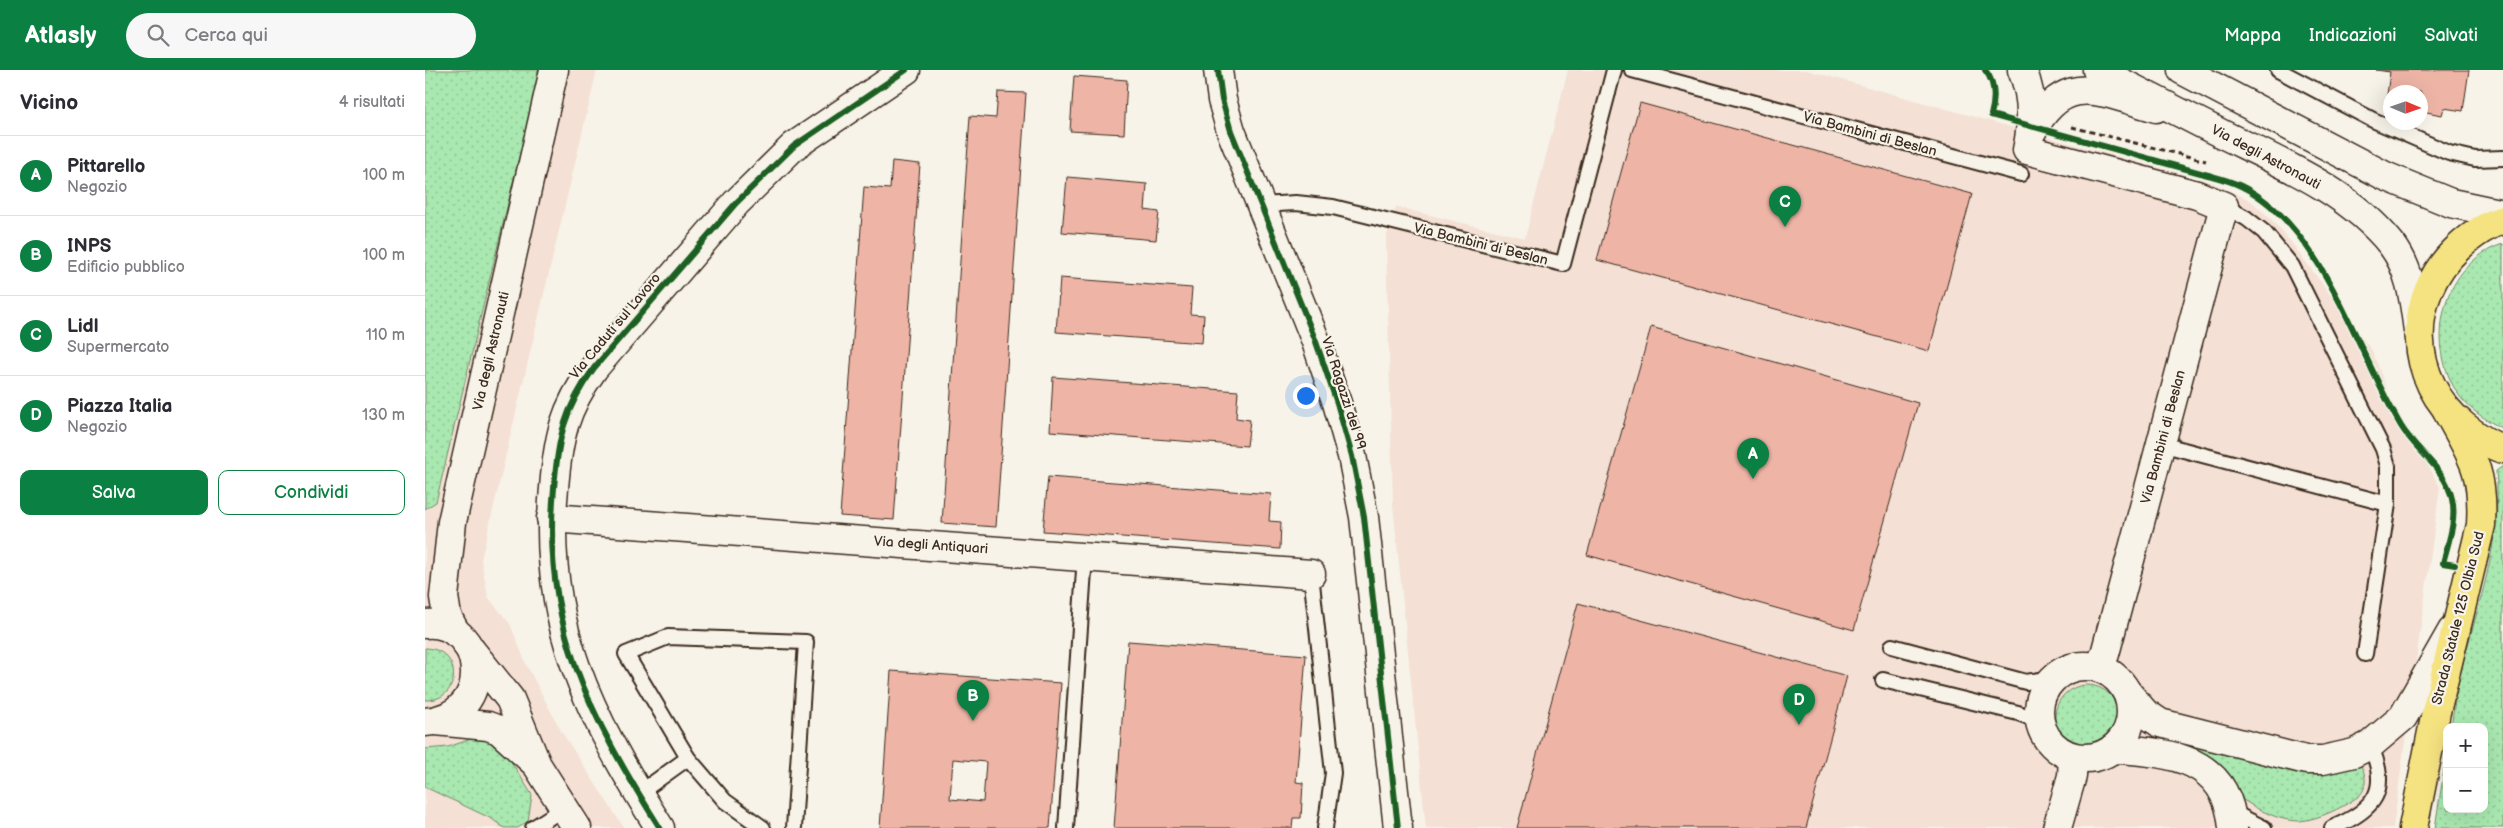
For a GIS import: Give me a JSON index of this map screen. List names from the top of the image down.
{
  "streets": {
    "main road": ["Strada Statale 125 Olbia Sud"],
    "street": [
      "Via Bambini di Beslan",
      "Via degli Astronauti",
      "Via Caduti sul Lavoro",
      "Via Ragazzi del 99",
      "Via degli Antiquari"
    ]
  },
  "crossings": [
    ["Via Bambini di Beslan", "Via Ragazzi del 99"],
    ["Via Caduti sul Lavoro", "Via degli Antiquari"]
  ],
  "north": "right",
  "page": {
    "header": "Atlasly",
    "search": "Cerca qui",
    "nav": ["Mappa", "Indicazioni", "Salvati"],
    "heading": ["Vicino", "4 risultati"],
    "list": [
      {
        "mark": "A",
        "name": "Pittarello",
        "note": "Negozio",
        "value": "100 m"
      },
      {
        "mark": "B",
        "name": "INPS",
        "note": "Edificio pubblico",
        "value": "100 m"
      },
      {
        "mark": "C",
        "name": "Lidl",
        "note": "Supermercato",
        "value": "110 m"
      },
      {
        "mark": "D",
        "name": "Piazza Italia",
        "note": "Negozio",
        "value": "130 m"
      }
    ],
    "pins": [
      "C",
      "A",
      "B",
      "D"
    ],
    "buttons": ["Salva", "Condividi"],
    "map_buttons": ["+", "−"]
  }
}
